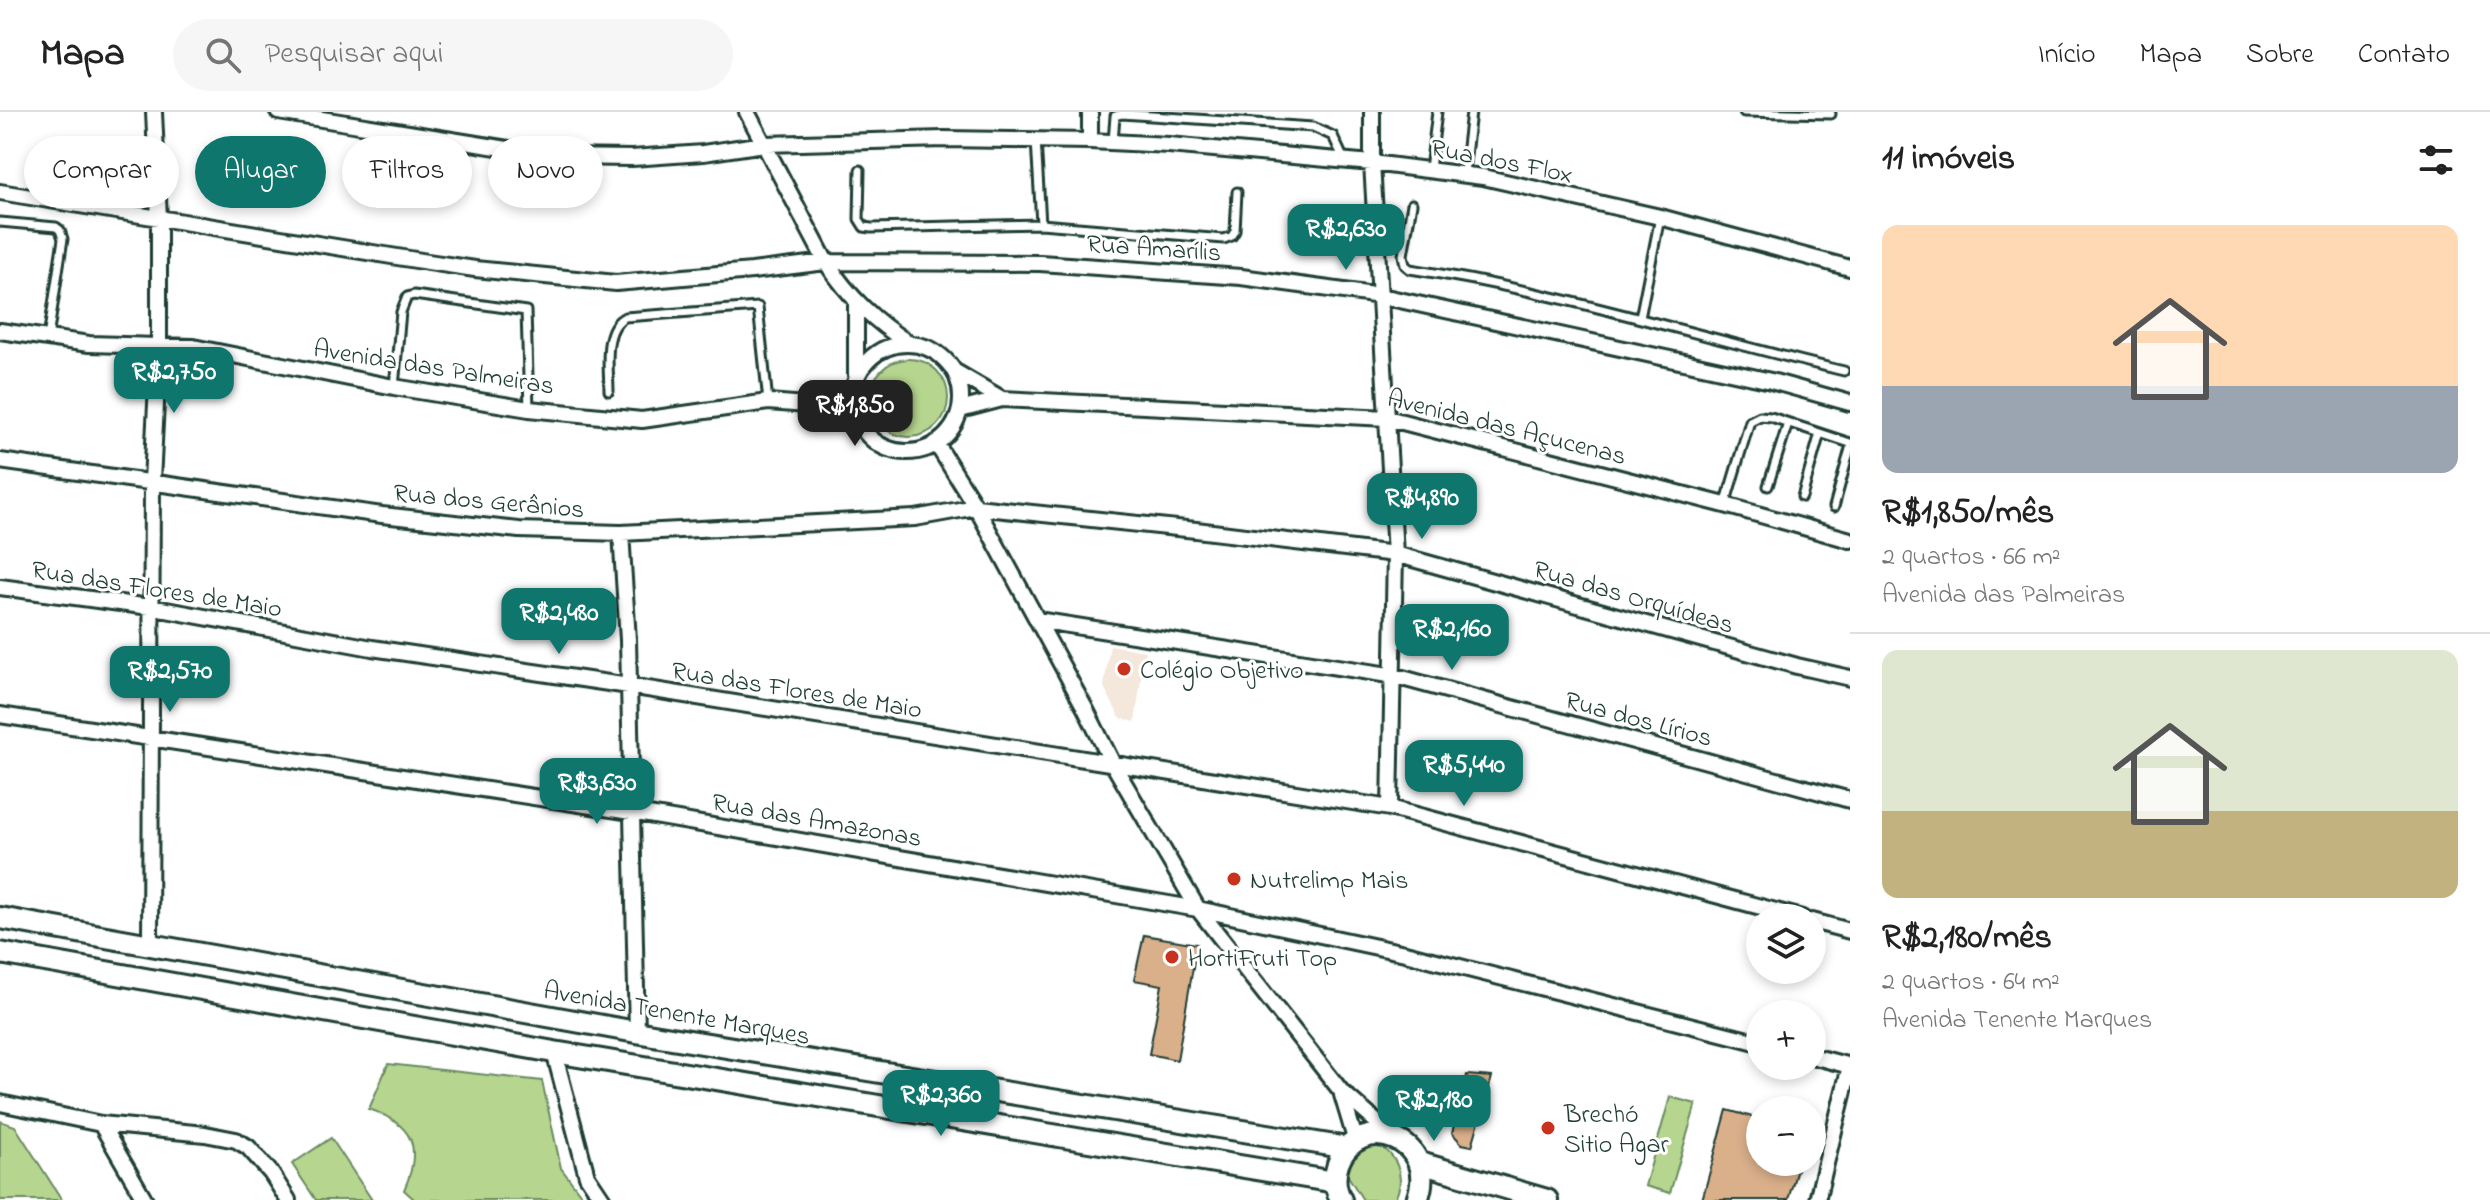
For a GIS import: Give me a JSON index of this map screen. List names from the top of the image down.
{
  "streets": {
    "main road": ["Avenida Tenente Marques"],
    "street": [
      "Rua dos Flox",
      "Rua Amarílis",
      "Avenida das Palmeiras",
      "Avenida das Açucenas",
      "Rua dos Gerânios",
      "Rua das Flores de Maio",
      "Rua das Orquídeas",
      "Rua dos Lírios",
      "Rua das Amazonas"
    ]
  },
  "crossings": [
    ["Avenida das Palmeiras", "Avenida das Açucenas"],
    ["Rua dos Gerânios", "Rua das Orquídeas"]
  ],
  "places": [
    "Colégio Objetivo",
    "Nutrelimp Mais",
    "HortiFruti Top",
    "Brechó Sitio Agar"
  ],
  "page": {
    "header": "Mapa",
    "search": "Pesquisar aqui",
    "nav": [
      "Início",
      "Mapa",
      "Sobre",
      "Contato"
    ],
    "heading": "11 imóveis",
    "chip": [
      "Comprar",
      "Alugar",
      "Filtros",
      "Novo"
    ],
    "price": [
      "R$2,630",
      "R$2,750",
      "R$1,850",
      "R$4,890",
      "R$2,480",
      "R$2,160",
      "R$2,570",
      "R$5,440",
      "R$3,630",
      "R$2,360",
      "R$2,180"
    ],
    "list": [
      {
        "name": "R$1,850/mês",
        "note": "2 quartos · 66 m² · Avenida das Palmeiras"
      },
      {
        "name": "R$2,180/mês",
        "note": "2 quartos · 64 m² · Avenida Tenente Marques"
      }
    ],
    "map_buttons": ["+", "−"]
  }
}
